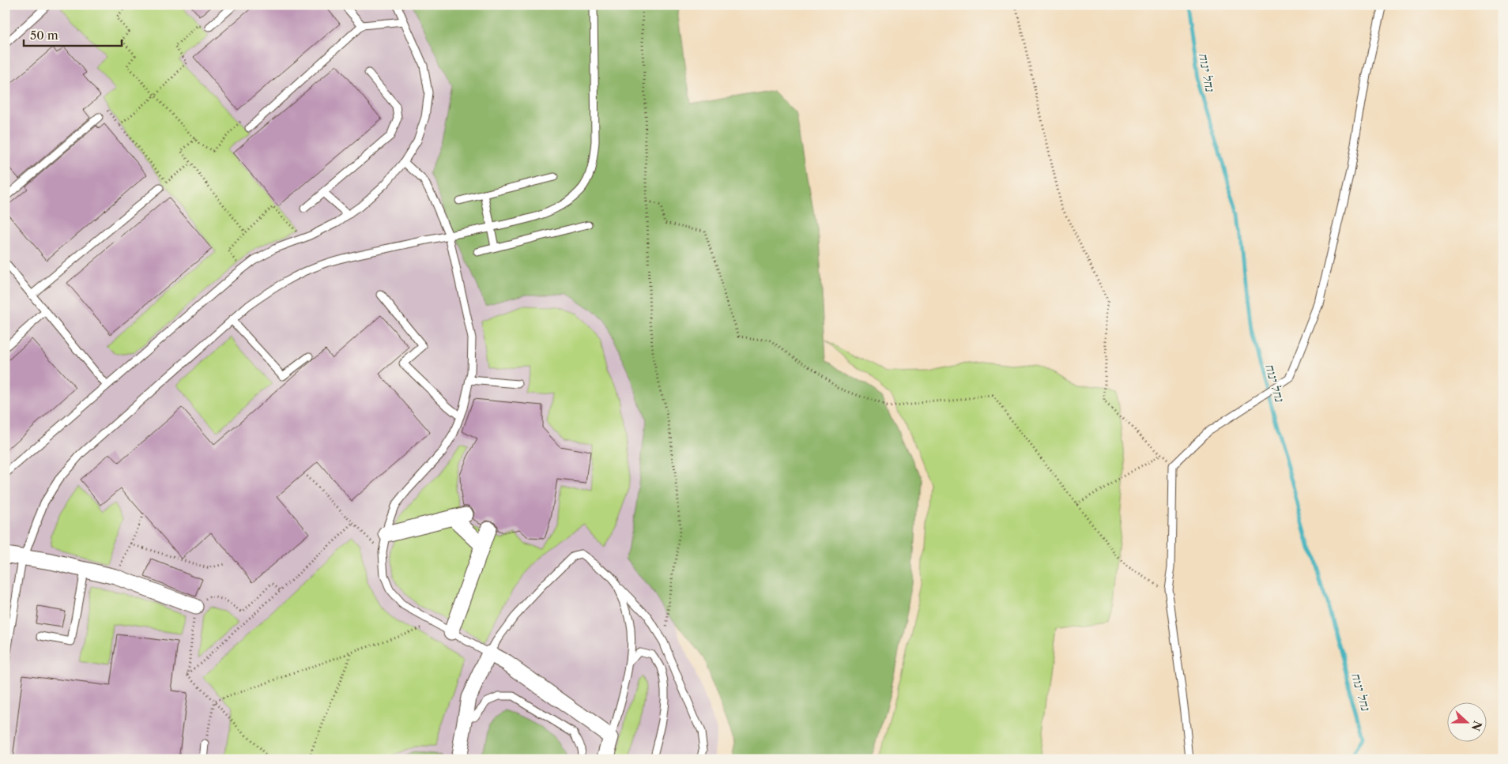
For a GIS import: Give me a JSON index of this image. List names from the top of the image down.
{
  "water": ["נחל ינוח"],
  "scale_bar": "50 m",
  "north": "right"
}
